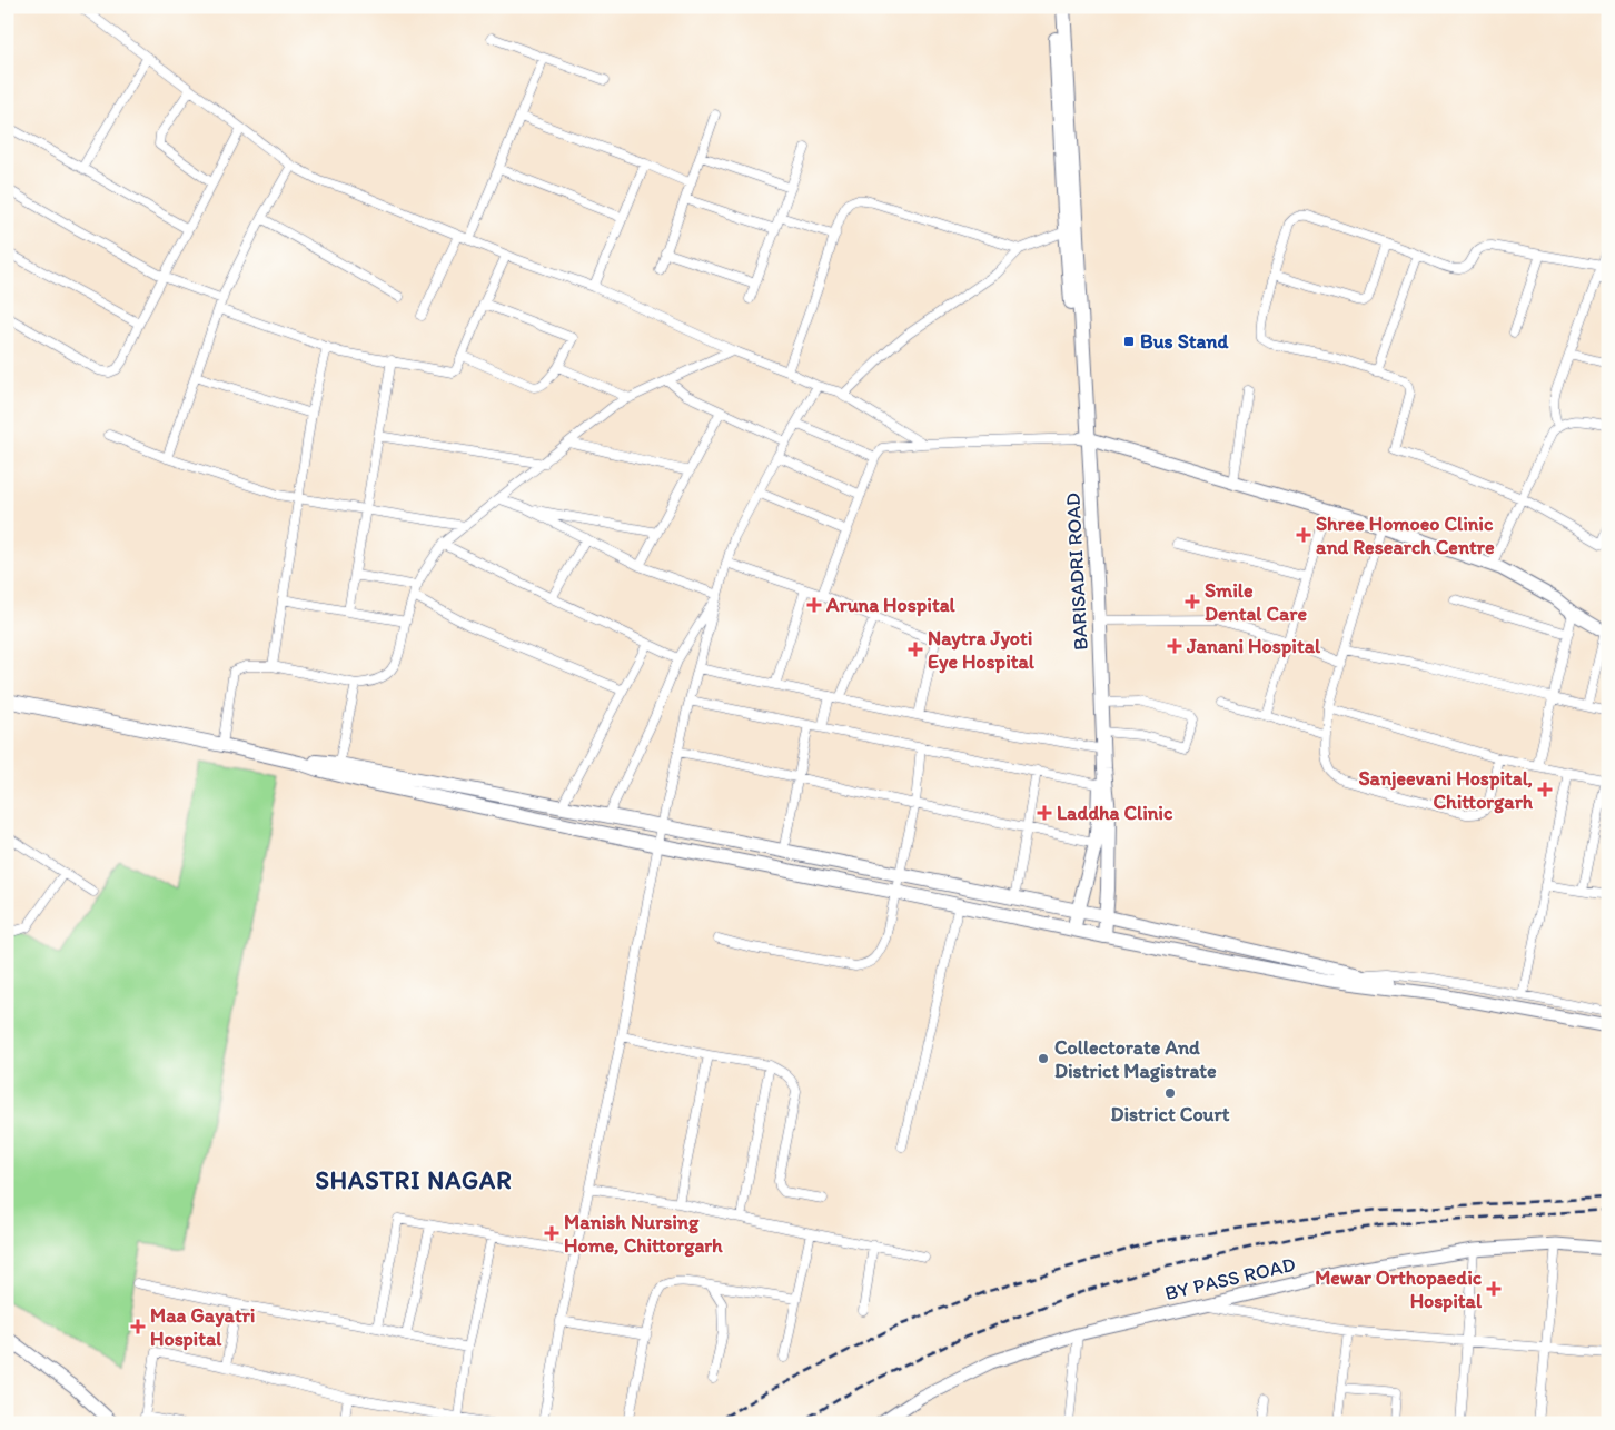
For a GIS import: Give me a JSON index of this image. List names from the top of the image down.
{
  "streets": {
    "main road": ["BARISADRI ROAD"],
    "street": ["BY PASS ROAD"]
  },
  "districts": ["SHASTRI NAGAR"],
  "places": {
    "transit": ["Bus Stand"],
    "health": [
      "Shree Homoeo Clinic and Research Centre",
      "Smile Dental Care",
      "Aruna Hospital",
      "Janani Hospital",
      "Naytra Jyoti Eye Hospital",
      "Sanjeevani Hospital, Chittorgarh",
      "Laddha Clinic",
      "Manish Nursing Home, Chittorgarh",
      "Mewar Orthopaedic Hospital",
      "Maa Gayatri Hospital"
    ],
    "other": ["Collectorate And District Magistrate", "District Court"]
  }
}
